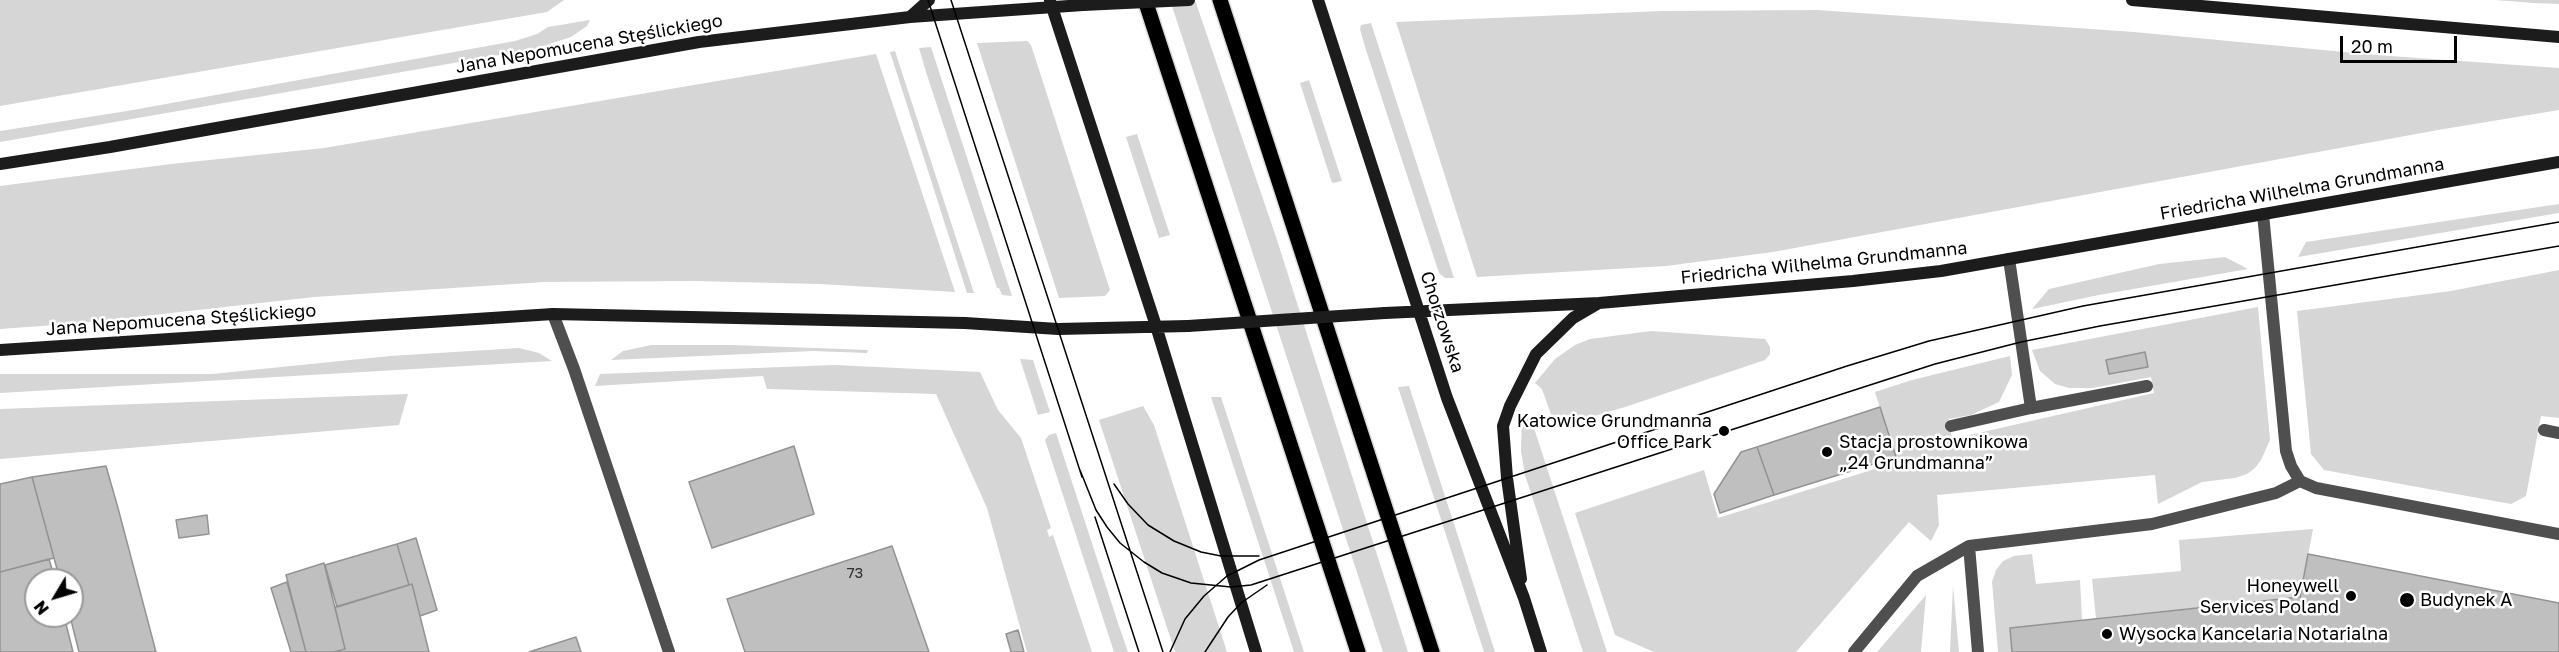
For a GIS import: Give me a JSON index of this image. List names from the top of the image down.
{
  "streets": {
    "main road": ["Jana Nepomucena Stęślickiego", "Friedricha Wilhelma Grundmanna", "Chorzowska"]
  },
  "crossings": [
    ["Jana Nepomucena Stęślickiego", "Friedricha Wilhelma Grundmanna"],
    ["Friedricha Wilhelma Grundmanna", "Chorzowska"]
  ],
  "places": [
    "Katowice Grundmanna Office Park",
    "Stacja prostownikowa „24 Grundmanna”",
    "Honeywell Services Poland",
    "Budynek A",
    "Wysocka Kancelaria Notarialna"
  ],
  "house_numbers": ["73"],
  "scale_bar": "20 m",
  "north": "bottom left"
}
